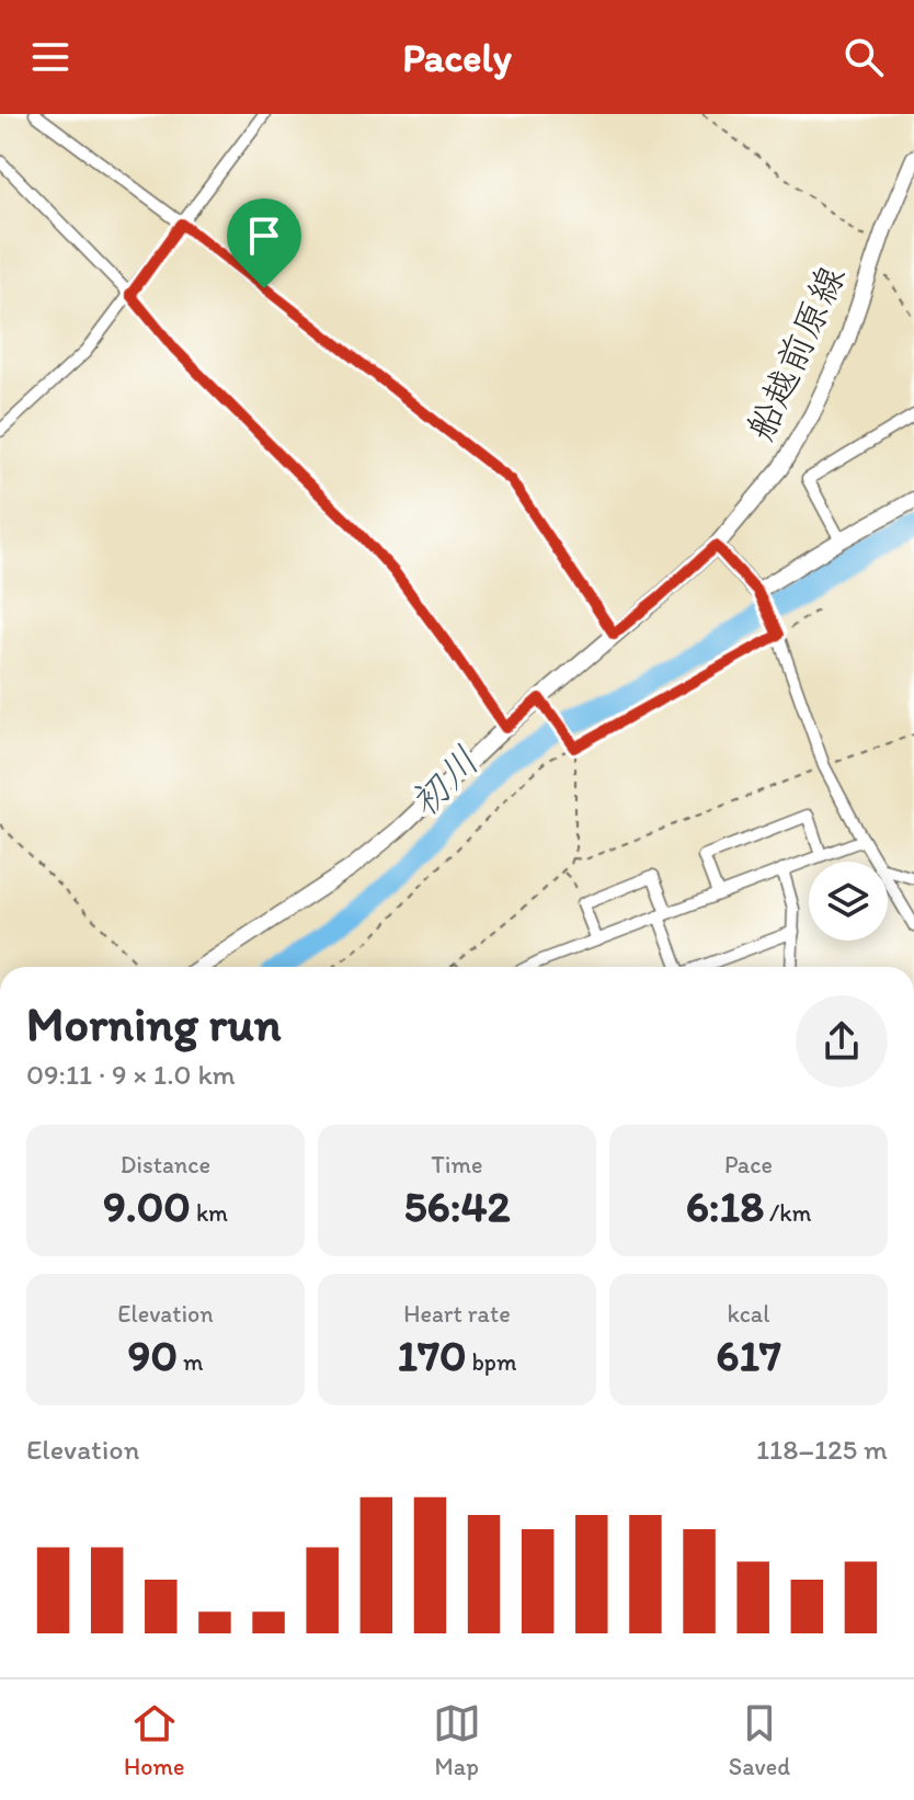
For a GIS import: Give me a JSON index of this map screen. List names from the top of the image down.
{
  "streets": {
    "main road": ["船越前原線"]
  },
  "water": ["初川"],
  "page": {
    "header": "Pacely",
    "heading": ["Morning run", "09:11 · 9 × 1.0 km"],
    "stats": [
      ["Distance", "9.00 km"],
      ["Time", "56:42"],
      ["Pace", "6:18 /km"],
      ["Elevation", "90 m"],
      ["Heart rate", "170 bpm"],
      ["kcal", "617"]
    ],
    "chart": ["Elevation", "118–125 m"],
    "tabs": ["Home", "Map", "Saved"]
  }
}
